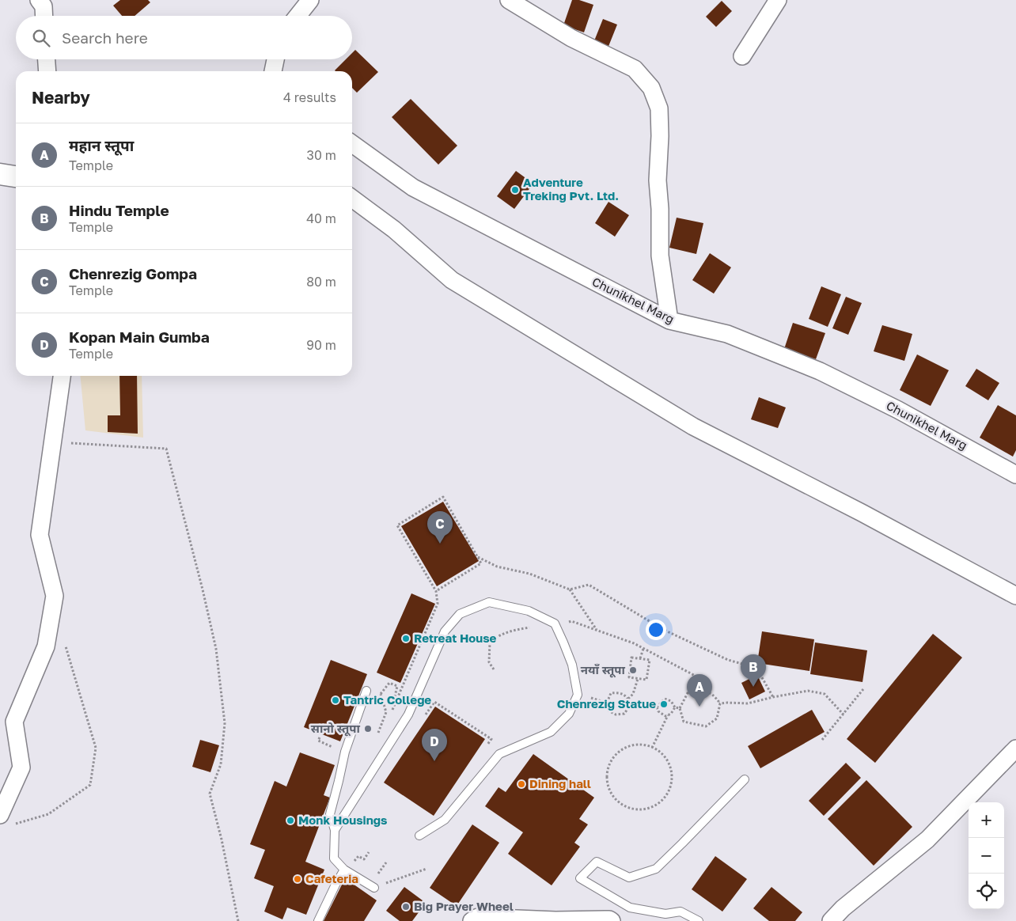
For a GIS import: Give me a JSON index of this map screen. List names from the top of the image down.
{
  "streets": {
    "street": ["Chunikhel Marg"]
  },
  "places": [
    "Adventure Treking Pvt. Ltd.",
    "Retreat House",
    "नयाँ स्तूपा",
    "Tantric College",
    "Chenrezig Statue",
    "सानो स्तूपा",
    "Dining hall",
    "Monk Housings",
    "Cafeteria",
    "Big Prayer Wheel"
  ],
  "page": {
    "search": "Search here",
    "heading": ["Nearby", "4 results"],
    "list": [
      {
        "mark": "A",
        "name": "महान स्तूपा",
        "note": "Temple",
        "value": "30 m"
      },
      {
        "mark": "B",
        "name": "Hindu Temple",
        "note": "Temple",
        "value": "40 m"
      },
      {
        "mark": "C",
        "name": "Chenrezig Gompa",
        "note": "Temple",
        "value": "80 m"
      },
      {
        "mark": "D",
        "name": "Kopan Main Gumba",
        "note": "Temple",
        "value": "90 m"
      }
    ],
    "pins": [
      "C",
      "B",
      "A",
      "D"
    ],
    "map_buttons": ["+", "−"]
  }
}
